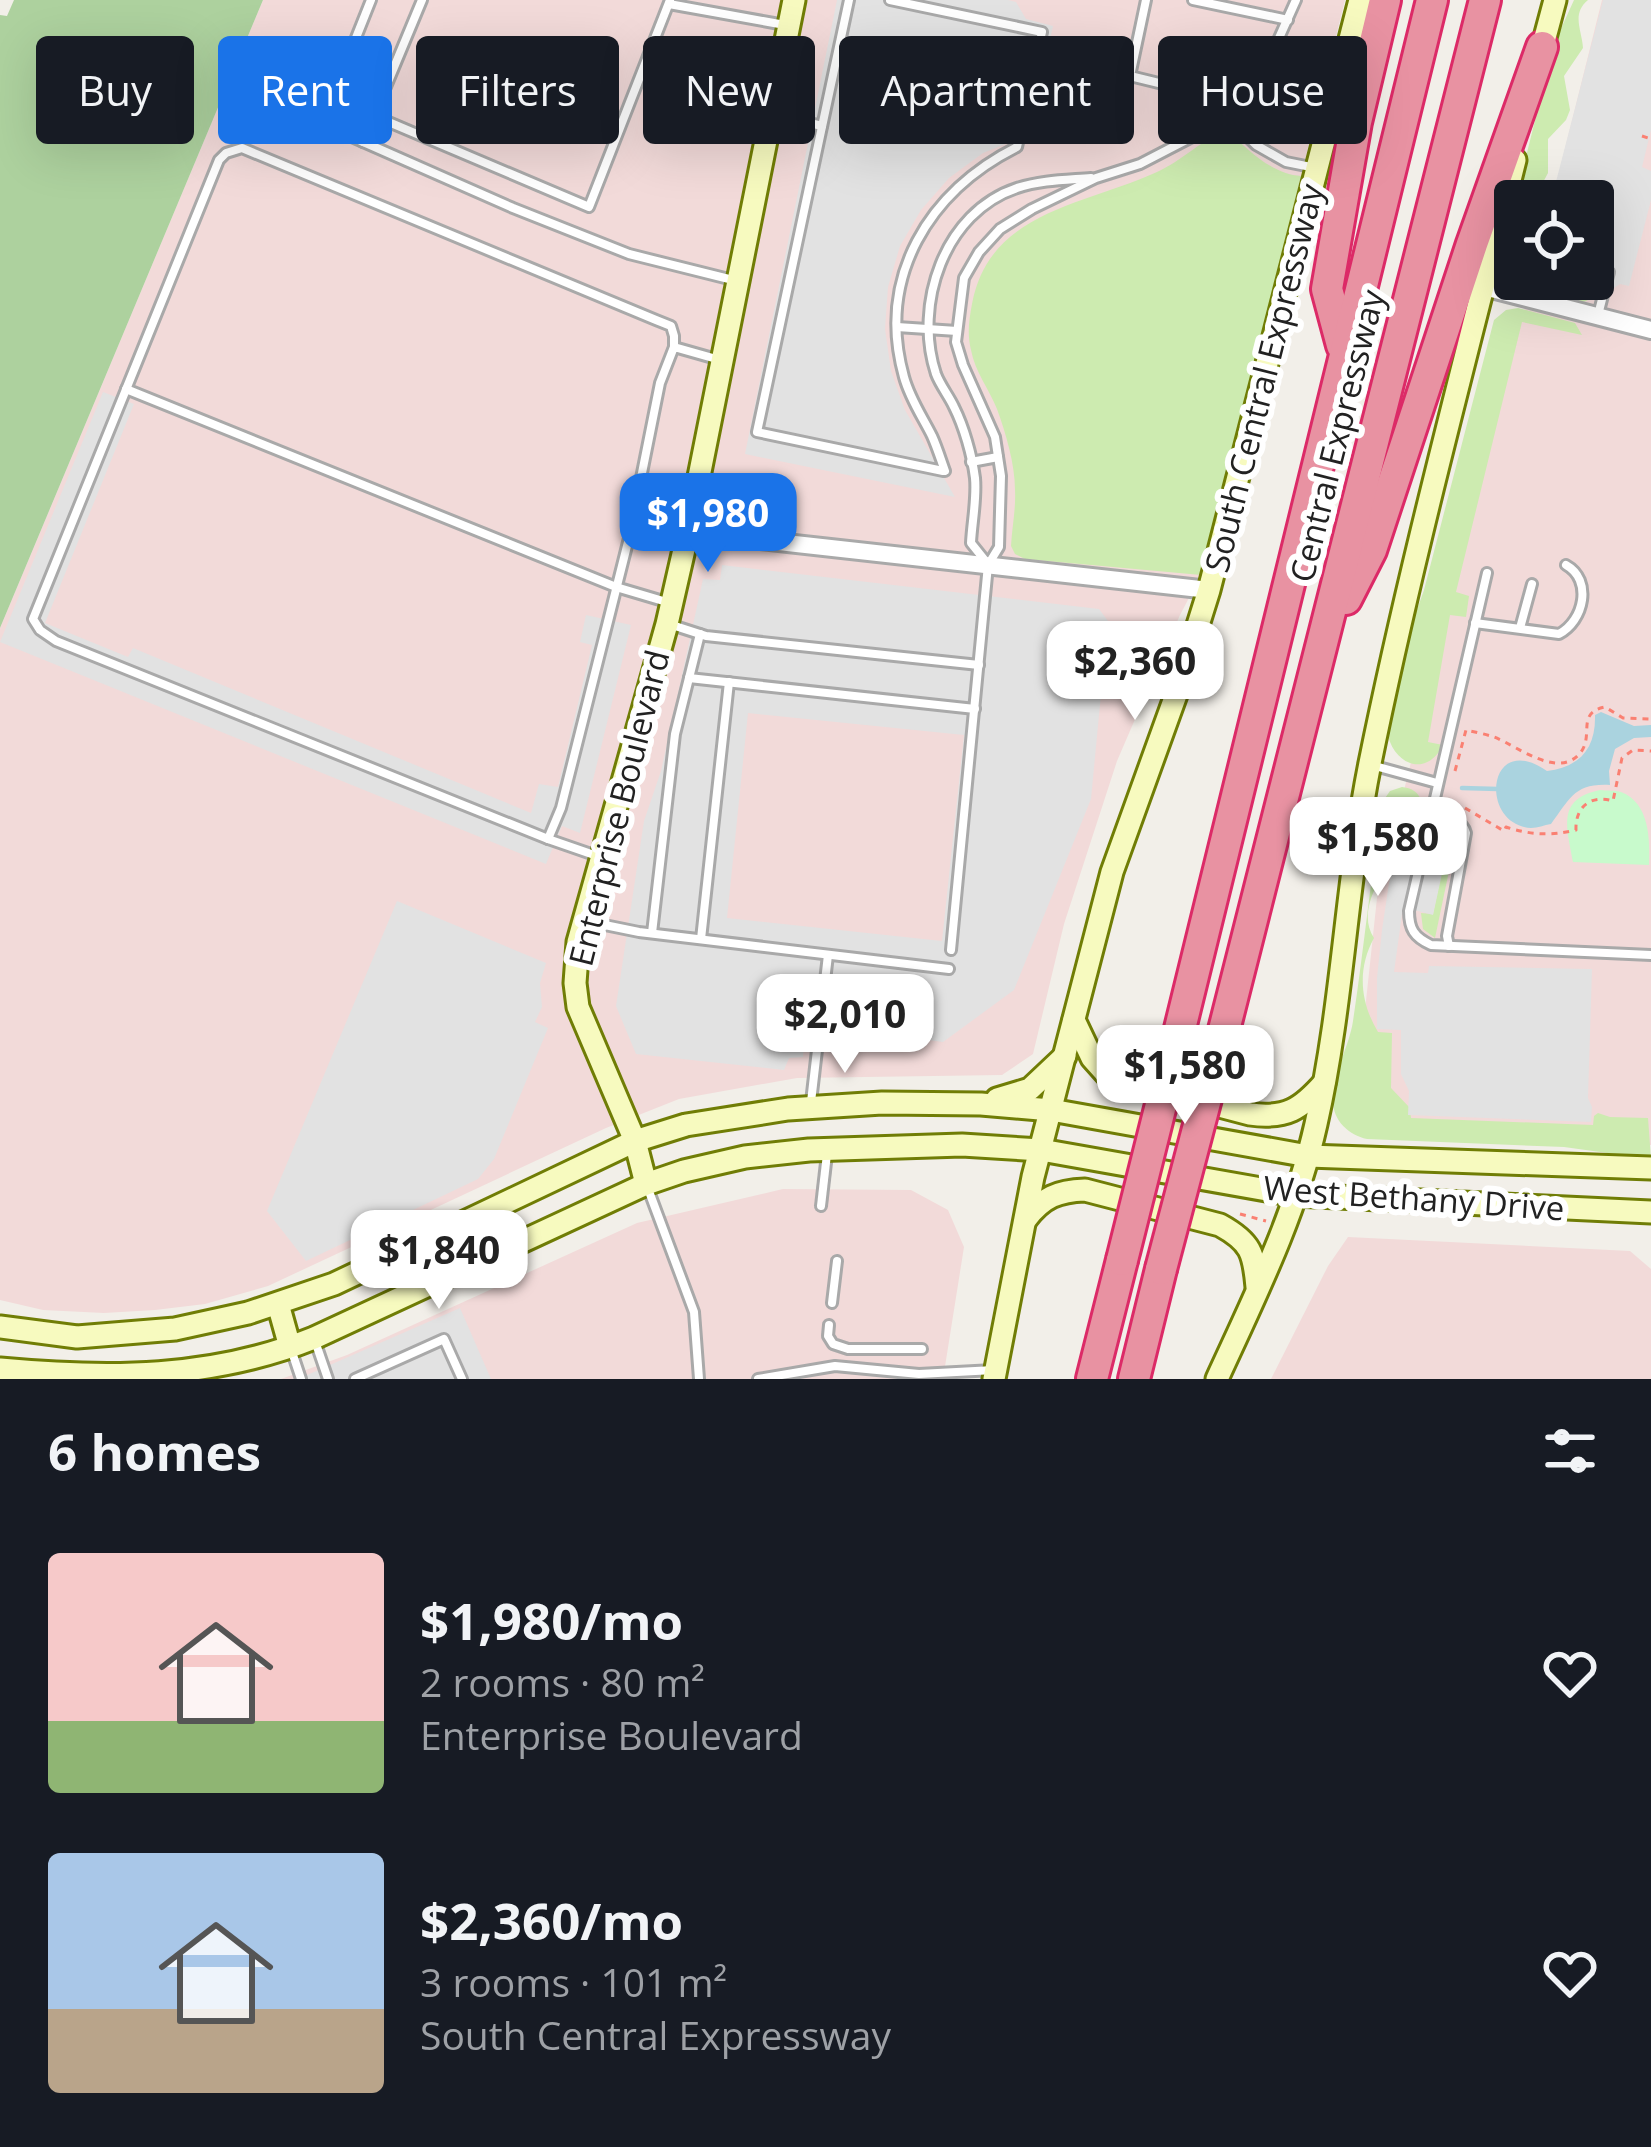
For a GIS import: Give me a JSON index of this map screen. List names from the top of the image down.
{
  "streets": {
    "highway": ["Central Expressway"],
    "main road": ["South Central Expressway", "Enterprise Boulevard", "West Bethany Drive"]
  },
  "crossings": [
    ["South Central Expressway", "West Bethany Drive"],
    ["Enterprise Boulevard", "West Bethany Drive"]
  ],
  "page": {
    "chip": [
      "Buy",
      "Rent",
      "Filters",
      "New",
      "Apartment",
      "House"
    ],
    "price": [
      "$1,980",
      "$2,360",
      "$1,580",
      "$2,010",
      "$1,580",
      "$1,840"
    ],
    "heading": "6 homes",
    "list": [
      {
        "name": "$1,980/mo",
        "note": "2 rooms · 80 m² · Enterprise Boulevard"
      },
      {
        "name": "$2,360/mo",
        "note": "3 rooms · 101 m² · South Central Expressway"
      }
    ]
  }
}
